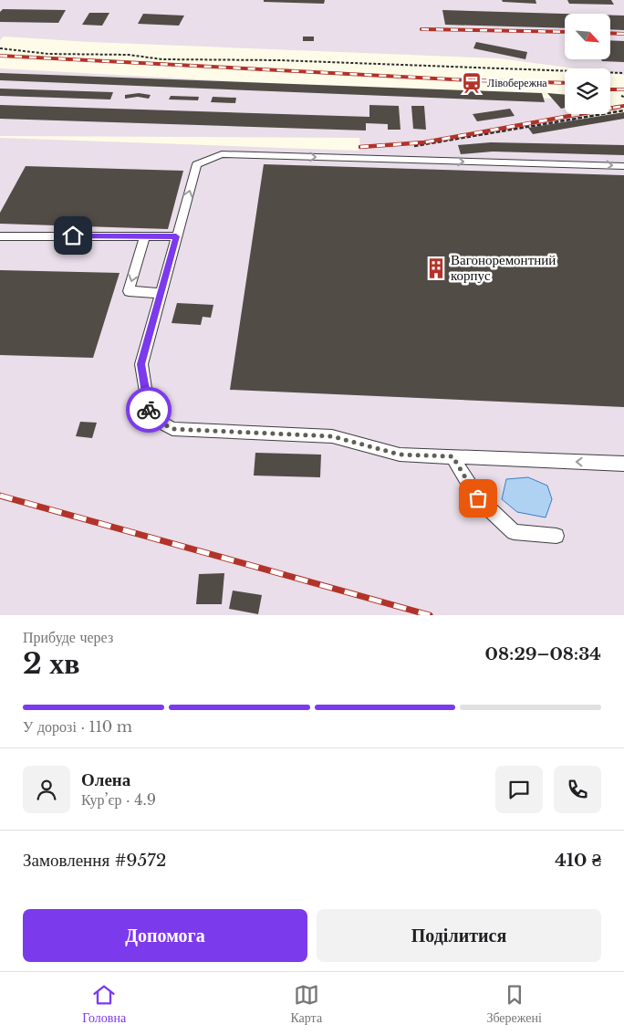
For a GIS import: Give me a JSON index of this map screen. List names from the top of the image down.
{
  "places": {
    "station": ["Лівобережна"],
    "building": ["Вагоноремонтний корпус"]
  },
  "north": "bottom right",
  "page": {
    "heading": ["2 хв", "Прибуде через", "08:29–08:34"],
    "panel": [
      "Олена",
      "Кур’єр · 4.9",
      "Замовлення #9572",
      "410 ₴"
    ],
    "bar": "У дорозі · 110 m",
    "buttons": ["Допомога", "Поділитися"],
    "tabs": ["Головна", "Карта", "Збережені"]
  }
}
